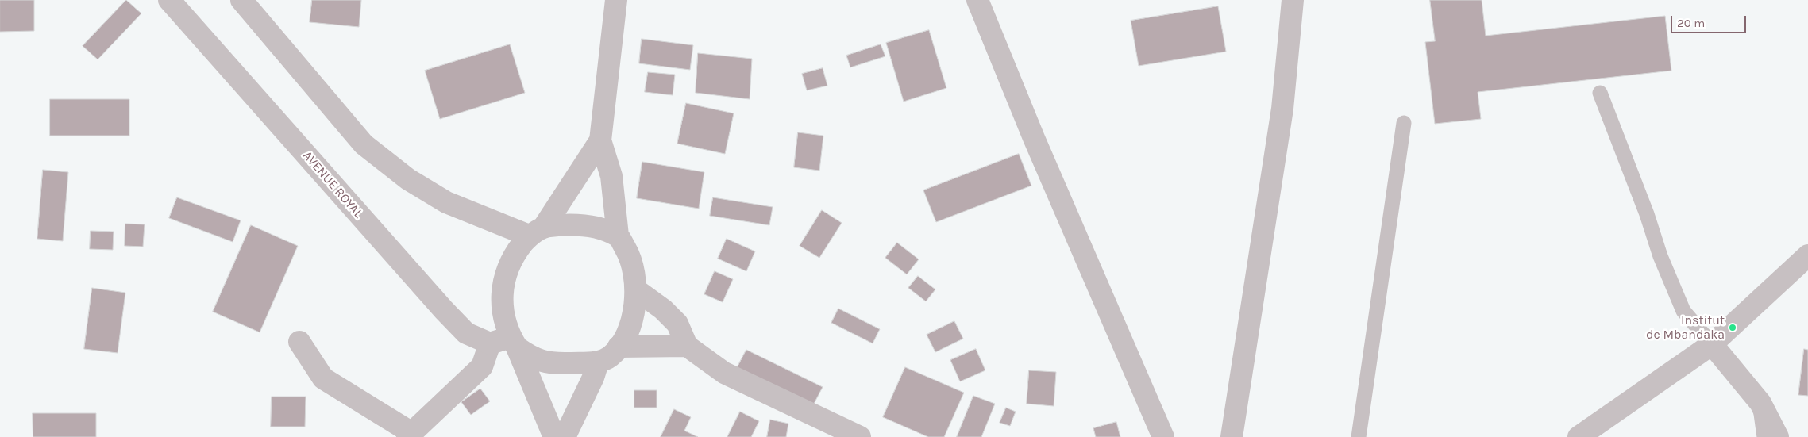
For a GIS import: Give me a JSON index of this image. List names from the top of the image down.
{
  "streets": {
    "street": ["AVENUE ROYAL"]
  },
  "places": ["Institut de Mbandaka"],
  "scale_bar": "20 m"
}
